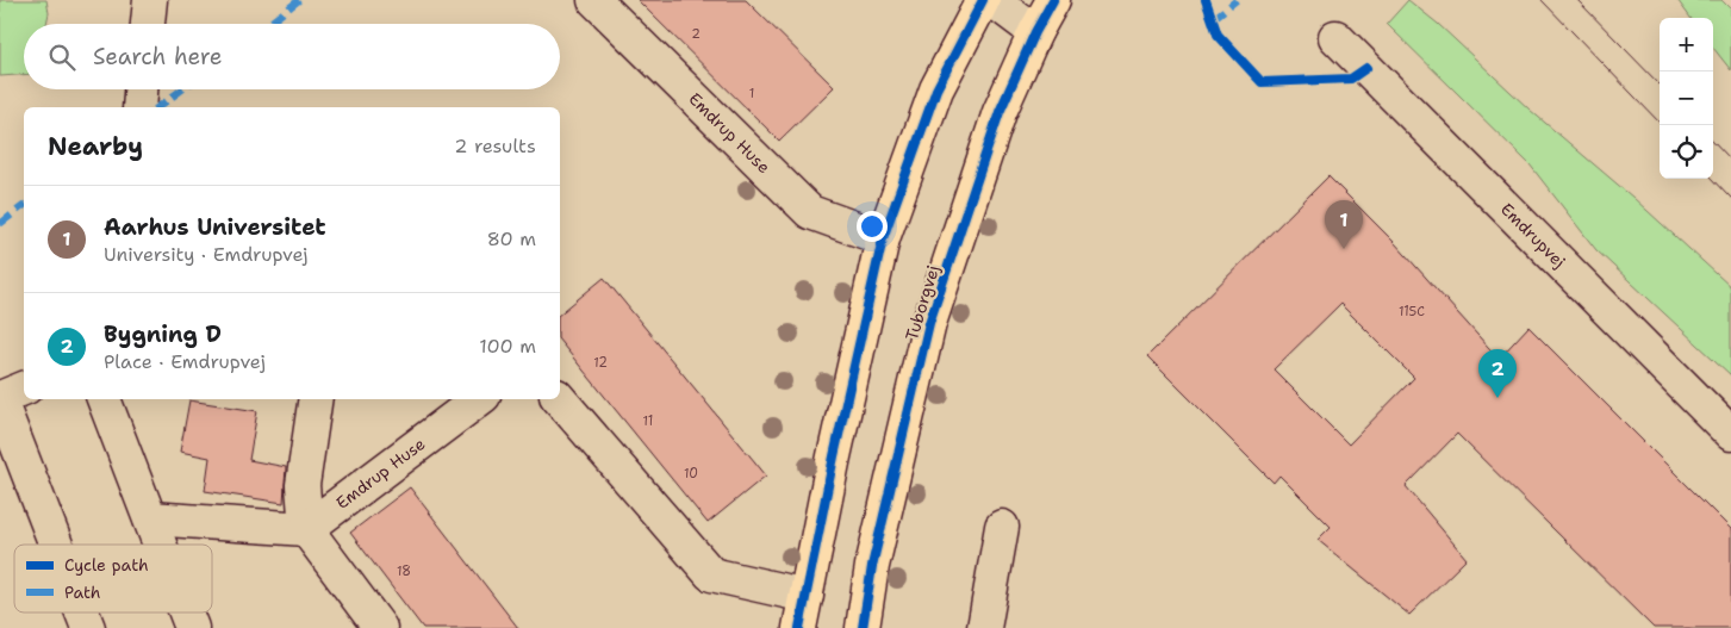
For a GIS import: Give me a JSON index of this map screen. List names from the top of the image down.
{
  "streets": {
    "main road": ["Tuborgvej"],
    "street": ["Emdrup Huse", "Emdrupvej"]
  },
  "house_numbers": [
    "2",
    "1",
    "115C",
    "12",
    "11",
    "10",
    "18"
  ],
  "legend": ["Cycle path", "Path"],
  "page": {
    "map_buttons": ["+", "−"],
    "search": "Search here",
    "heading": ["Nearby", "2 results"],
    "list": [
      {
        "mark": "1",
        "name": "Aarhus Universitet",
        "note": "University · Emdrupvej",
        "value": "80 m"
      },
      {
        "mark": "2",
        "name": "Bygning D",
        "note": "Place · Emdrupvej",
        "value": "100 m"
      }
    ],
    "pins": ["1", "2"]
  }
}
